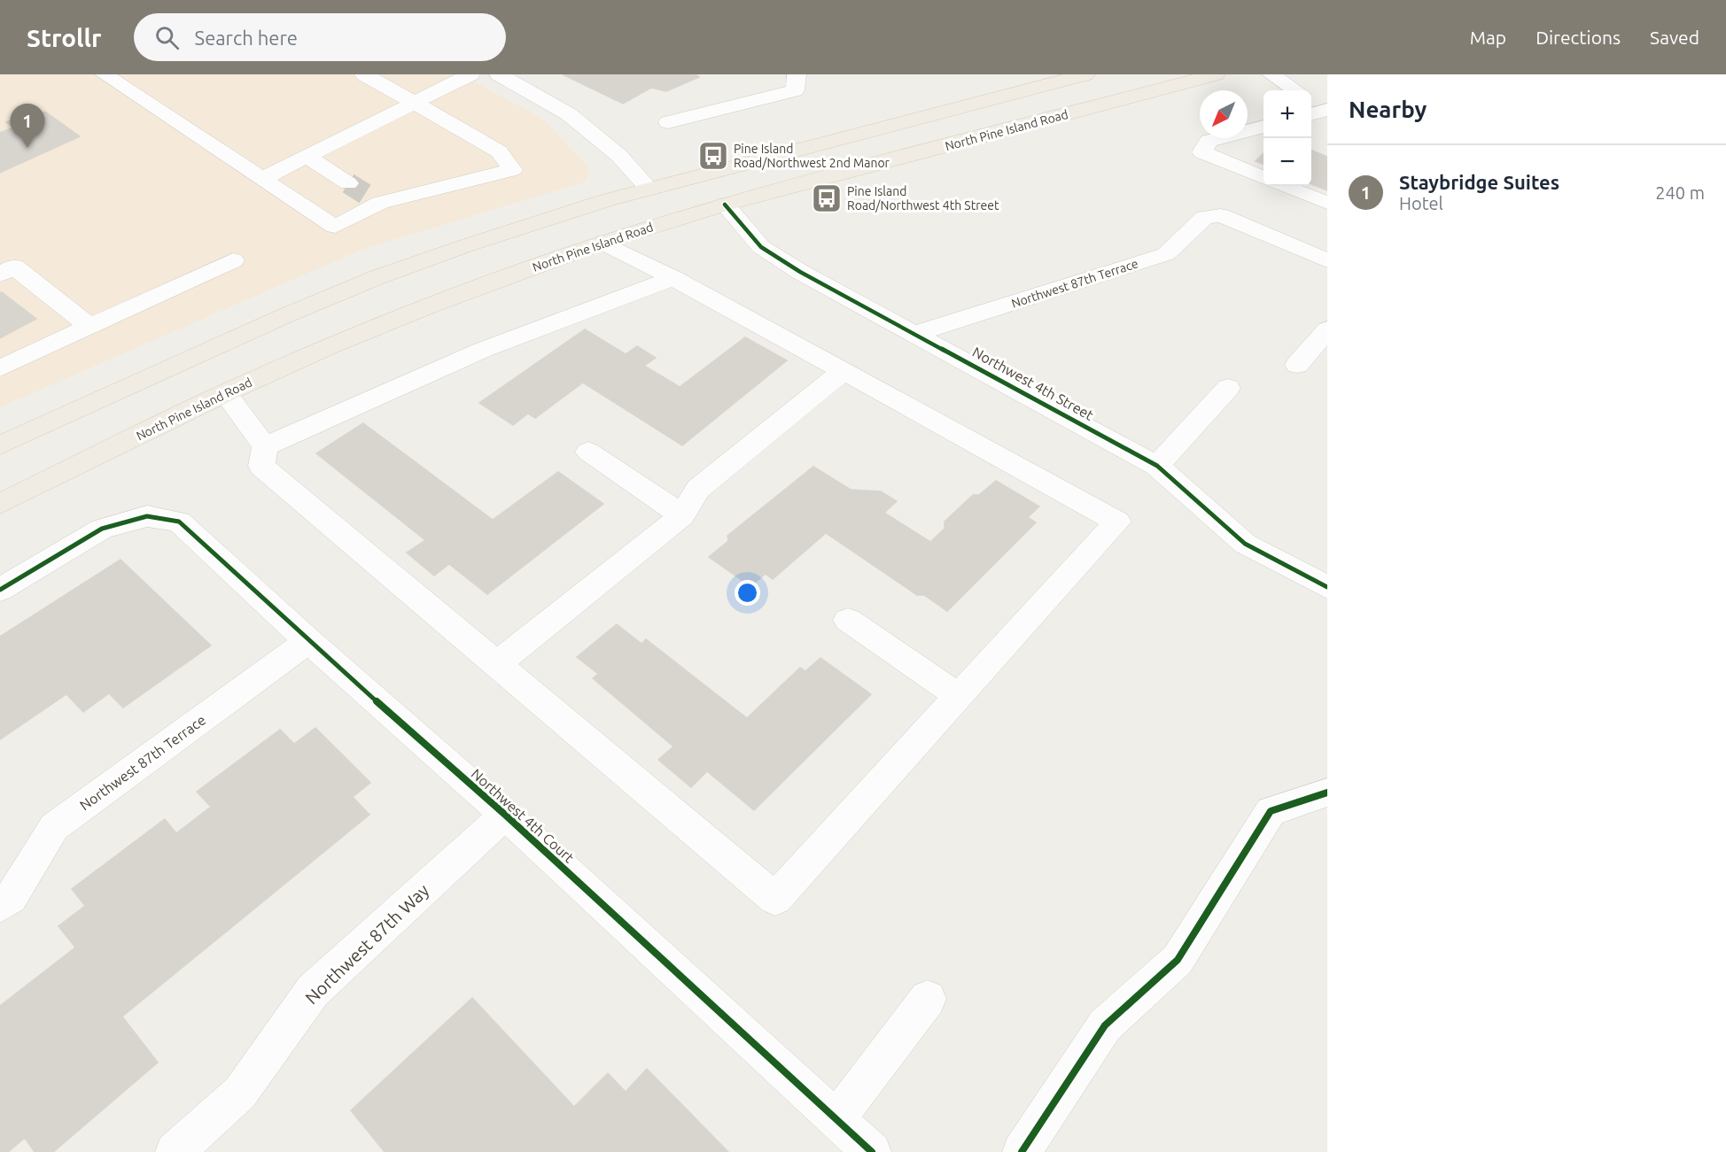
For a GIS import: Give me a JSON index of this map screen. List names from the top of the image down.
{
  "streets": {
    "main road": ["North Pine Island Road"],
    "street": [
      "Northwest 87th Terrace",
      "Northwest 4th Street",
      "Northwest 4th Court",
      "Northwest 87th Way"
    ]
  },
  "crossings": [
    ["North Pine Island Road", "Northwest 4th Street"],
    ["Northwest 87th Terrace", "Northwest 4th Street"],
    ["Northwest 87th Terrace", "Northwest 4th Court"],
    ["Northwest 4th Court", "Northwest 87th Way"]
  ],
  "places": {
    "bus stop": ["Pine Island Road/Northwest 2nd Manor", "Pine Island Road/Northwest 4th Street"]
  },
  "north": "bottom left",
  "page": {
    "header": "Strollr",
    "search": "Search here",
    "nav": ["Map", "Directions", "Saved"],
    "heading": "Nearby",
    "map_buttons": ["+", "−"],
    "pins": "1",
    "list": [
      {
        "mark": "1",
        "name": "Staybridge Suites",
        "note": "Hotel",
        "value": "240 m"
      }
    ]
  }
}
